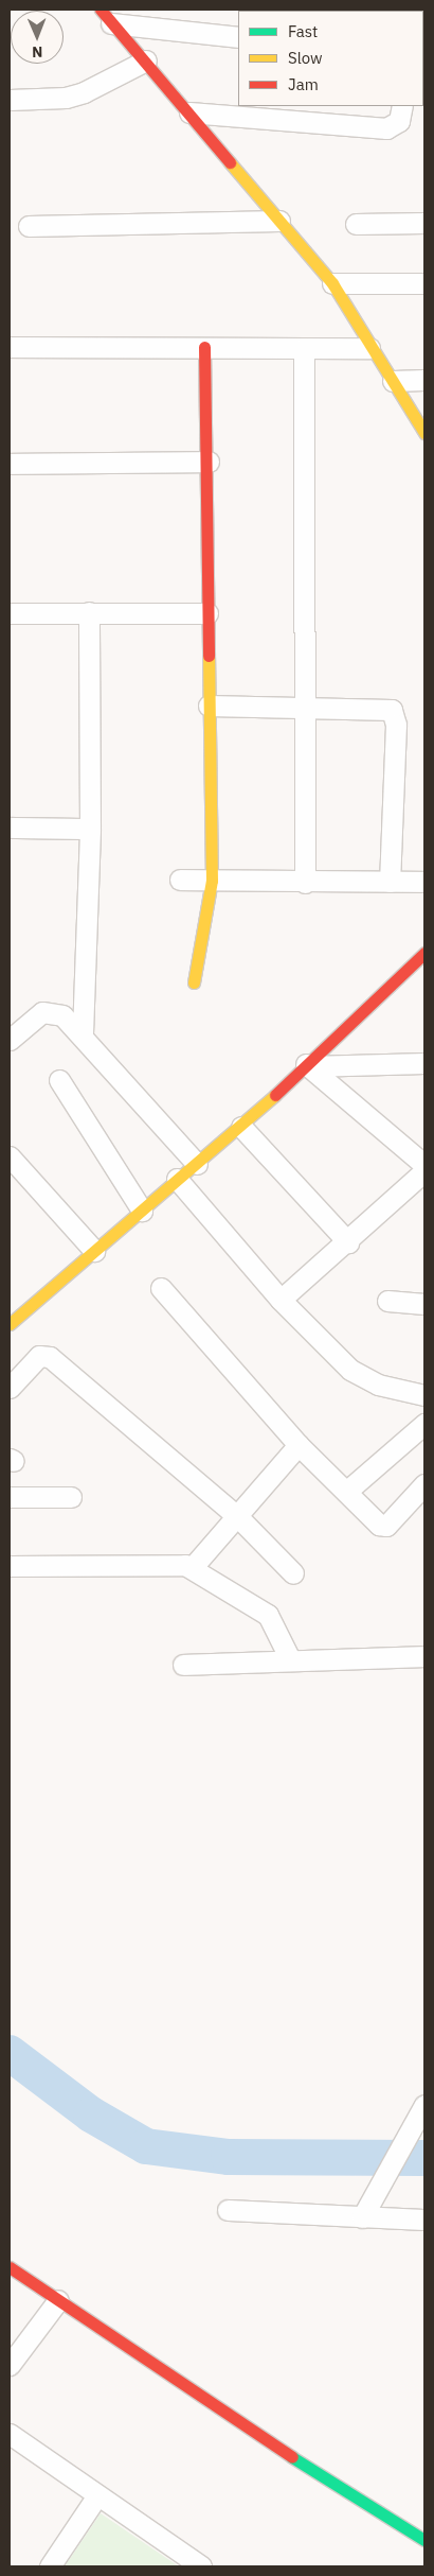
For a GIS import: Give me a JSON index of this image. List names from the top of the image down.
{
  "legend": ["Fast", "Slow", "Jam"],
  "north": "bottom"
}
